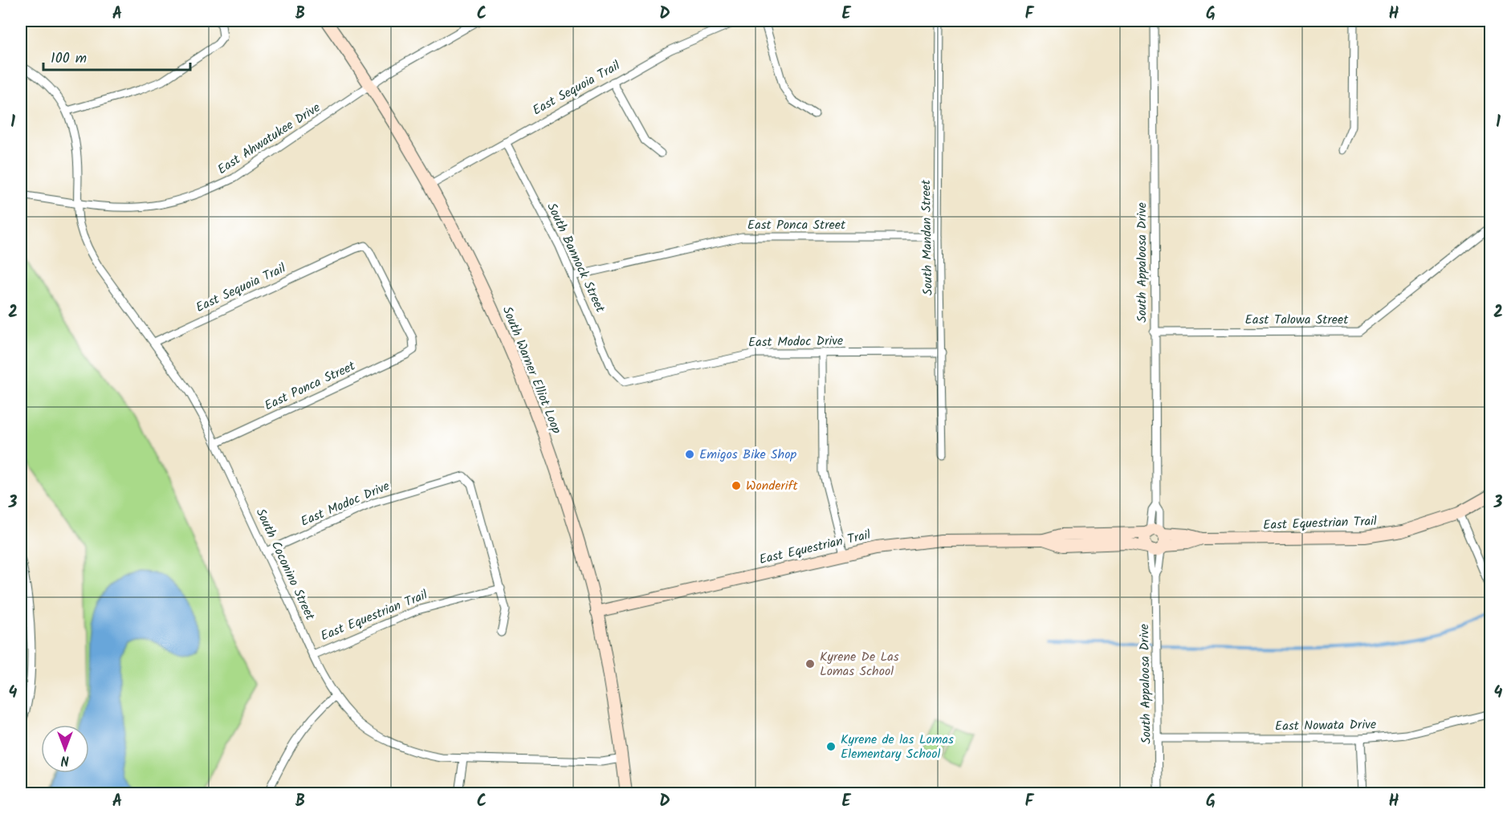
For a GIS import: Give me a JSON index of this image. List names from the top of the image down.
{
  "streets": {
    "street": [
      "East Sequoia Trail",
      "East Ahwatukee Drive",
      "East Ponca Street",
      "South Mandan Street",
      "South Bannock Street",
      "South Appaloosa Drive",
      "East Talowa Street",
      "East Modoc Drive",
      "South Warner Elliot Loop",
      "East Equestrian Trail",
      "South Coconino Street",
      "East Nowata Drive"
    ]
  },
  "crossings": [
    ["East Sequoia Trail", "East Ponca Street"],
    ["East Sequoia Trail", "South Bannock Street"],
    ["East Sequoia Trail", "South Warner Elliot Loop"],
    ["East Sequoia Trail", "South Coconino Street"],
    ["East Ahwatukee Drive", "South Warner Elliot Loop"],
    ["East Ahwatukee Drive", "South Coconino Street"],
    ["East Ponca Street", "South Mandan Street"],
    ["East Ponca Street", "South Bannock Street"],
    ["East Ponca Street", "South Coconino Street"],
    ["South Mandan Street", "East Modoc Drive"],
    ["South Bannock Street", "East Modoc Drive"],
    ["South Appaloosa Drive", "East Talowa Street"],
    ["South Appaloosa Drive", "East Equestrian Trail"],
    ["South Appaloosa Drive", "East Nowata Drive"],
    ["East Modoc Drive", "East Equestrian Trail"],
    ["East Modoc Drive", "South Coconino Street"],
    ["South Warner Elliot Loop", "East Equestrian Trail"],
    ["South Warner Elliot Loop", "South Coconino Street"],
    ["East Equestrian Trail", "South Coconino Street"]
  ],
  "places": [
    "Emigos Bike Shop",
    "Wonderift",
    "Kyrene De Las Lomas School",
    "Kyrene de las Lomas Elementary School"
  ],
  "scale_bar": "100 m",
  "north": "bottom",
  "grid": {
    "columns": [
      "A",
      "B",
      "C",
      "D",
      "E",
      "F",
      "G",
      "H"
    ],
    "rows": [
      "1",
      "2",
      "3",
      "4"
    ]
  }
}
